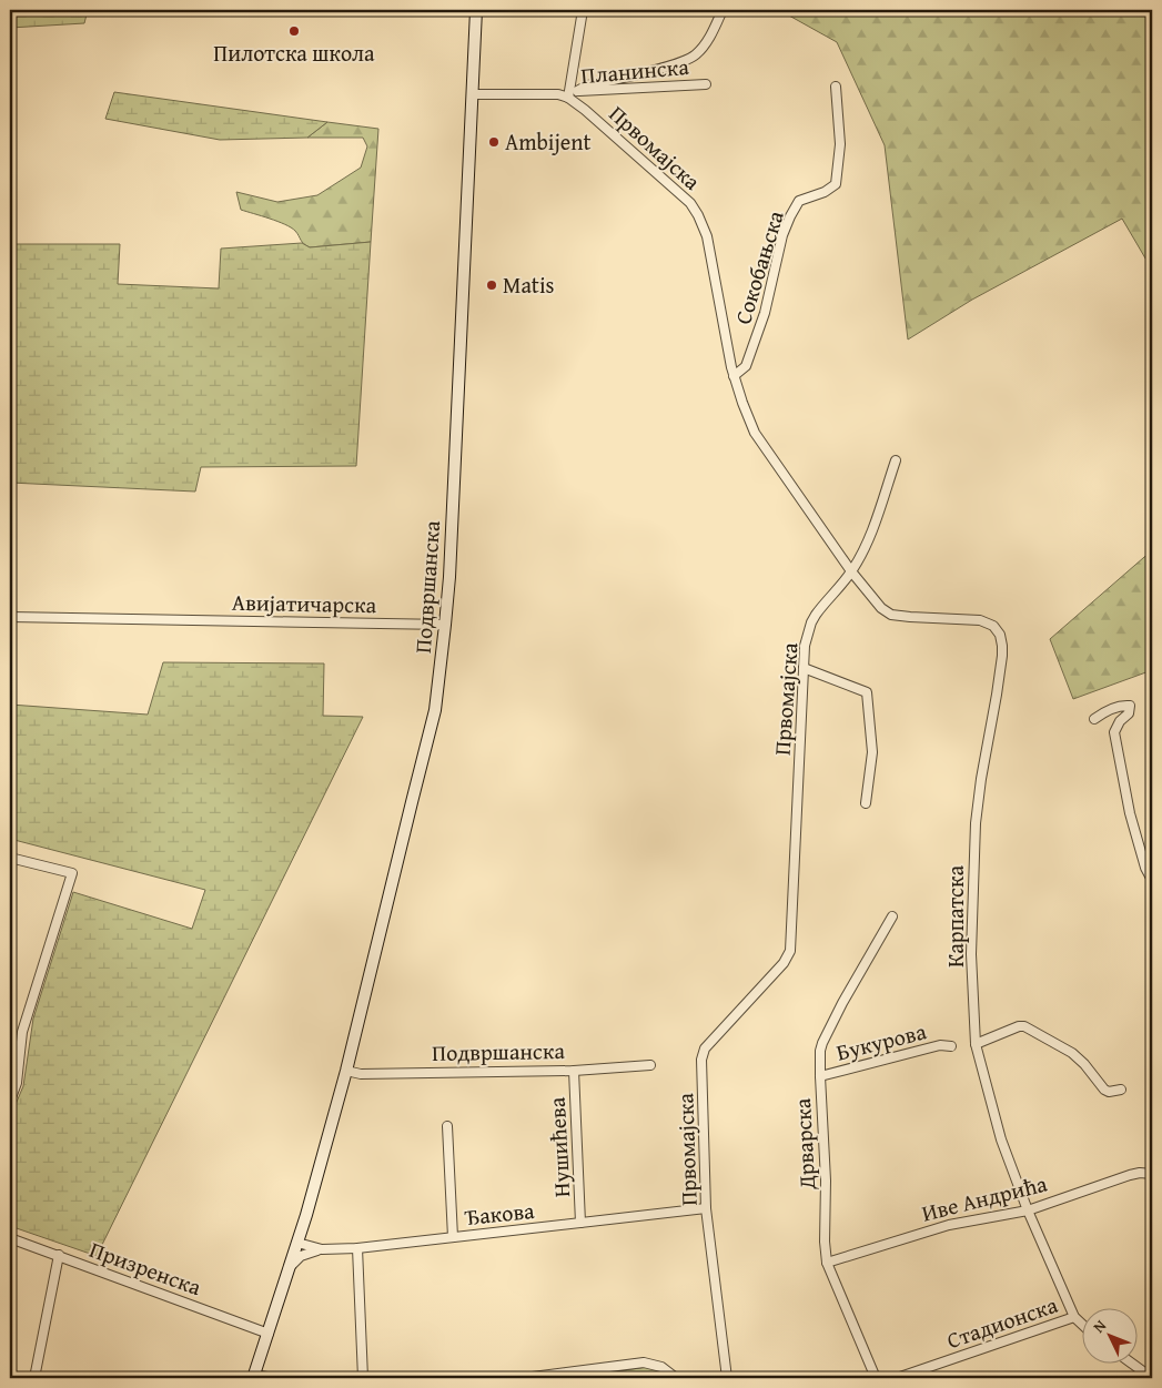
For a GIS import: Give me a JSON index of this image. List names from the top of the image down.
{
  "streets": {
    "street": [
      "Планинска",
      "Првомајска",
      "Сокобањска",
      "Подвршанска",
      "Авијатичарска",
      "Карпатска",
      "Букурова",
      "Дрварска",
      "Нушићева",
      "Иве Андрића",
      "Ђакова",
      "Призренска",
      "Стадионска"
    ]
  },
  "crossings": [
    ["Планинска", "Првомајска"],
    ["Првомајска", "Сокобањска"],
    ["Првомајска", "Карпатска"],
    ["Првомајска", "Ђакова"],
    ["Подвршанска", "Авијатичарска"],
    ["Подвршанска", "Нушићева"],
    ["Подвршанска", "Ђакова"],
    ["Подвршанска", "Призренска"],
    ["Карпатска", "Иве Андрића"],
    ["Карпатска", "Стадионска"],
    ["Букурова", "Дрварска"],
    ["Дрварска", "Иве Андрића"],
    ["Нушићева", "Ђакова"],
    ["Иве Андрића", "Стадионска"]
  ],
  "places": ["Пилотска школа", "Ambijent", "Matis"],
  "north": "top left"
}
